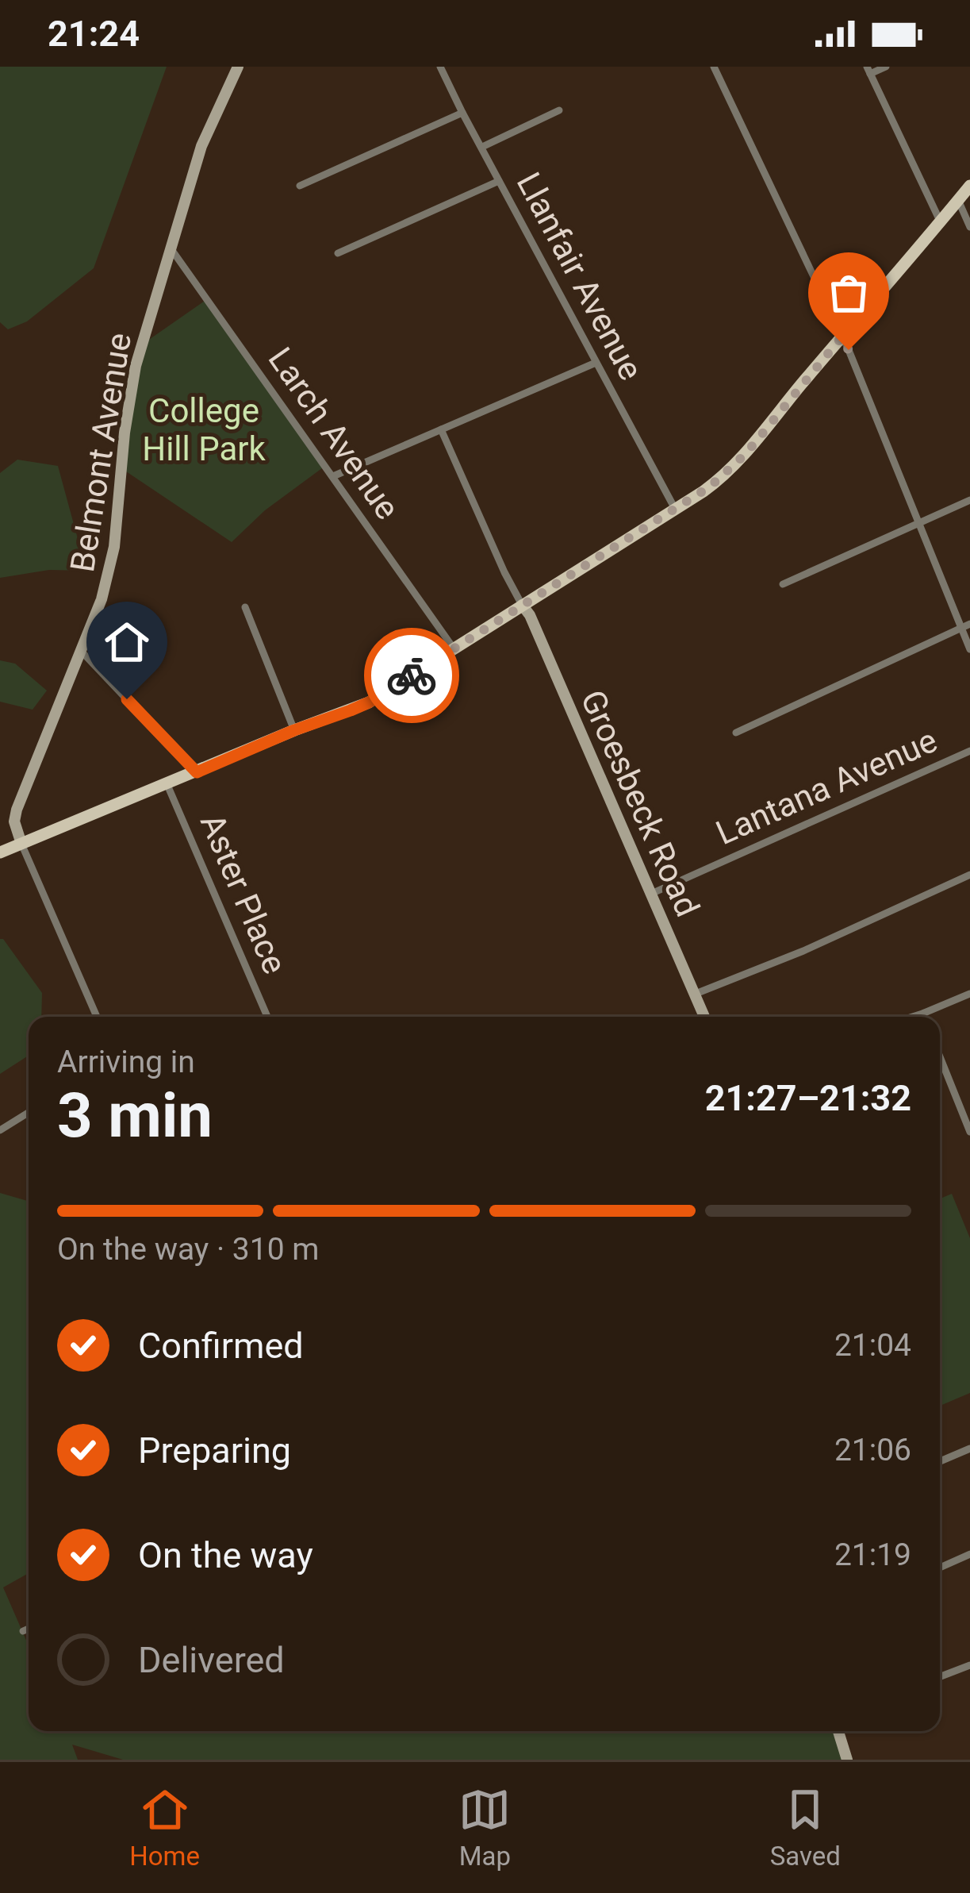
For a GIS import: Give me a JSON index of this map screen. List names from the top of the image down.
{
  "streets": {
    "street": [
      "Llanfair Avenue",
      "Larch Avenue",
      "Belmont Avenue",
      "Lantana Avenue",
      "Groesbeck Road",
      "Aster Place"
    ]
  },
  "crossings": [
    ["Larch Avenue", "Belmont Avenue"],
    ["Lantana Avenue", "Groesbeck Road"]
  ],
  "parks": ["College Hill Park"],
  "page": {
    "status": "21:24",
    "heading": ["3 min", "Arriving in", "21:27–21:32"],
    "bar": "On the way · 310 m",
    "list": [
      ["Confirmed", "21:04"],
      ["Preparing", "21:06"],
      ["On the way", "21:19"],
      "Delivered"
    ],
    "tabs": ["Home", "Map", "Saved"]
  }
}
